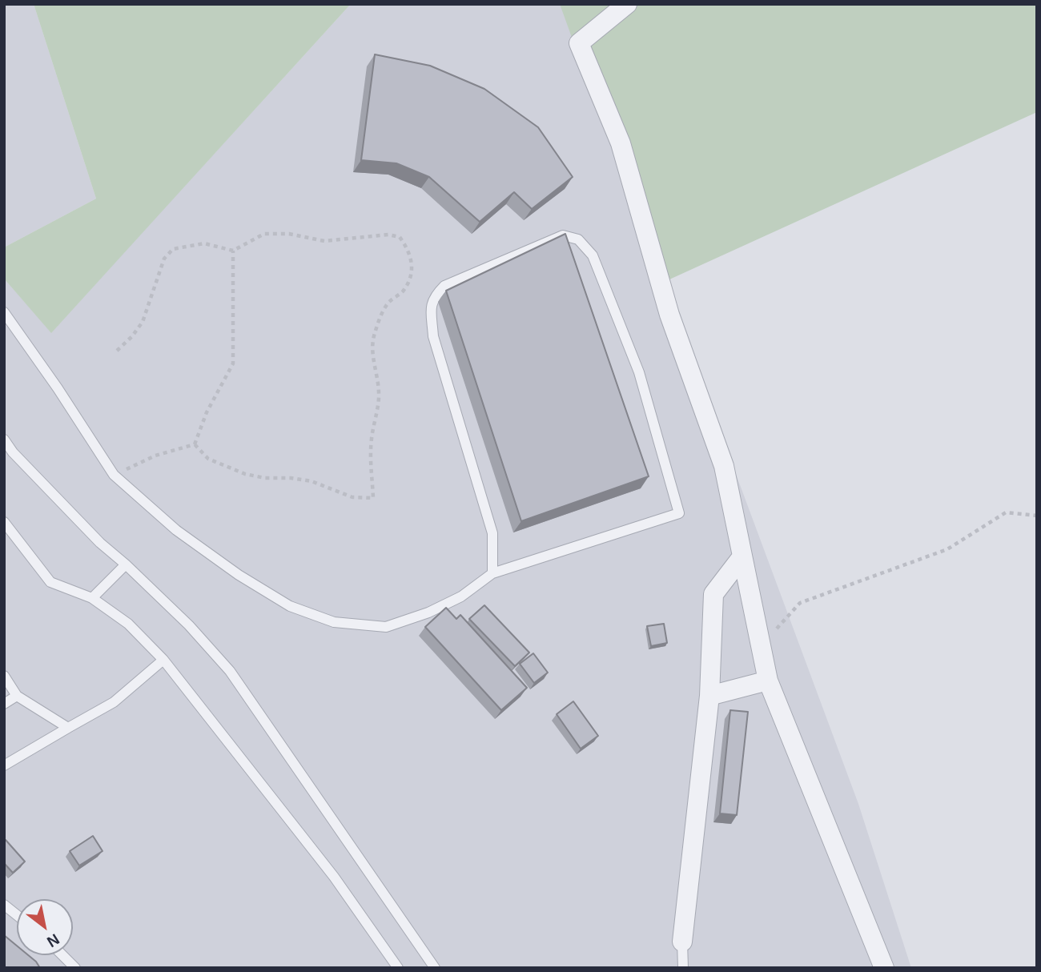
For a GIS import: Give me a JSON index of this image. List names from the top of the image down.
{
  "north": "bottom right"
}
